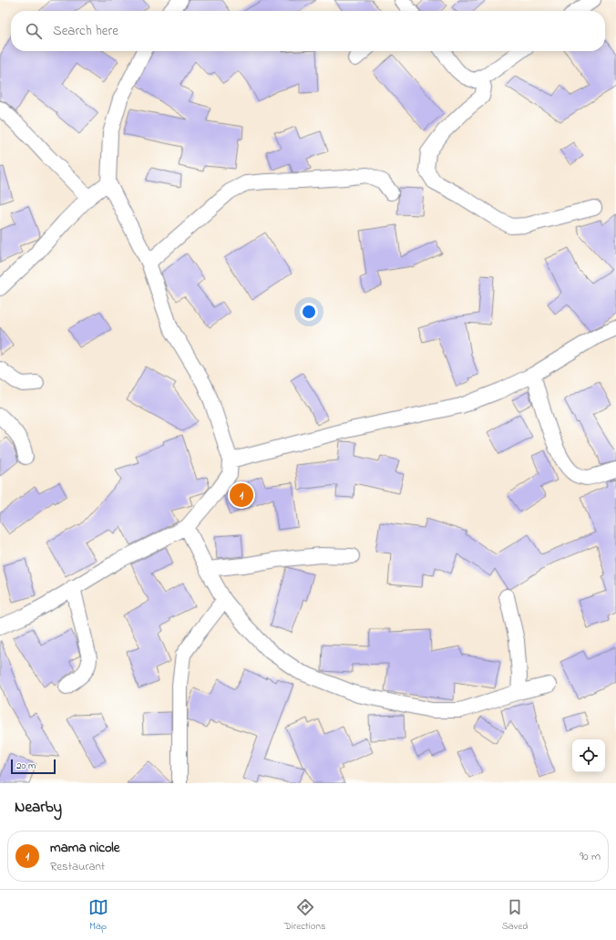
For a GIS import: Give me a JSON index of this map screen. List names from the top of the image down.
{
  "scale_bar": "20 m",
  "page": {
    "search": "Search here",
    "pins": "1",
    "scale": "20 m",
    "heading": "Nearby",
    "list": [
      {
        "mark": "1",
        "name": "mama nicole",
        "note": "Restaurant",
        "value": "90 m"
      }
    ],
    "nav": ["Map", "Directions", "Saved"]
  }
}
